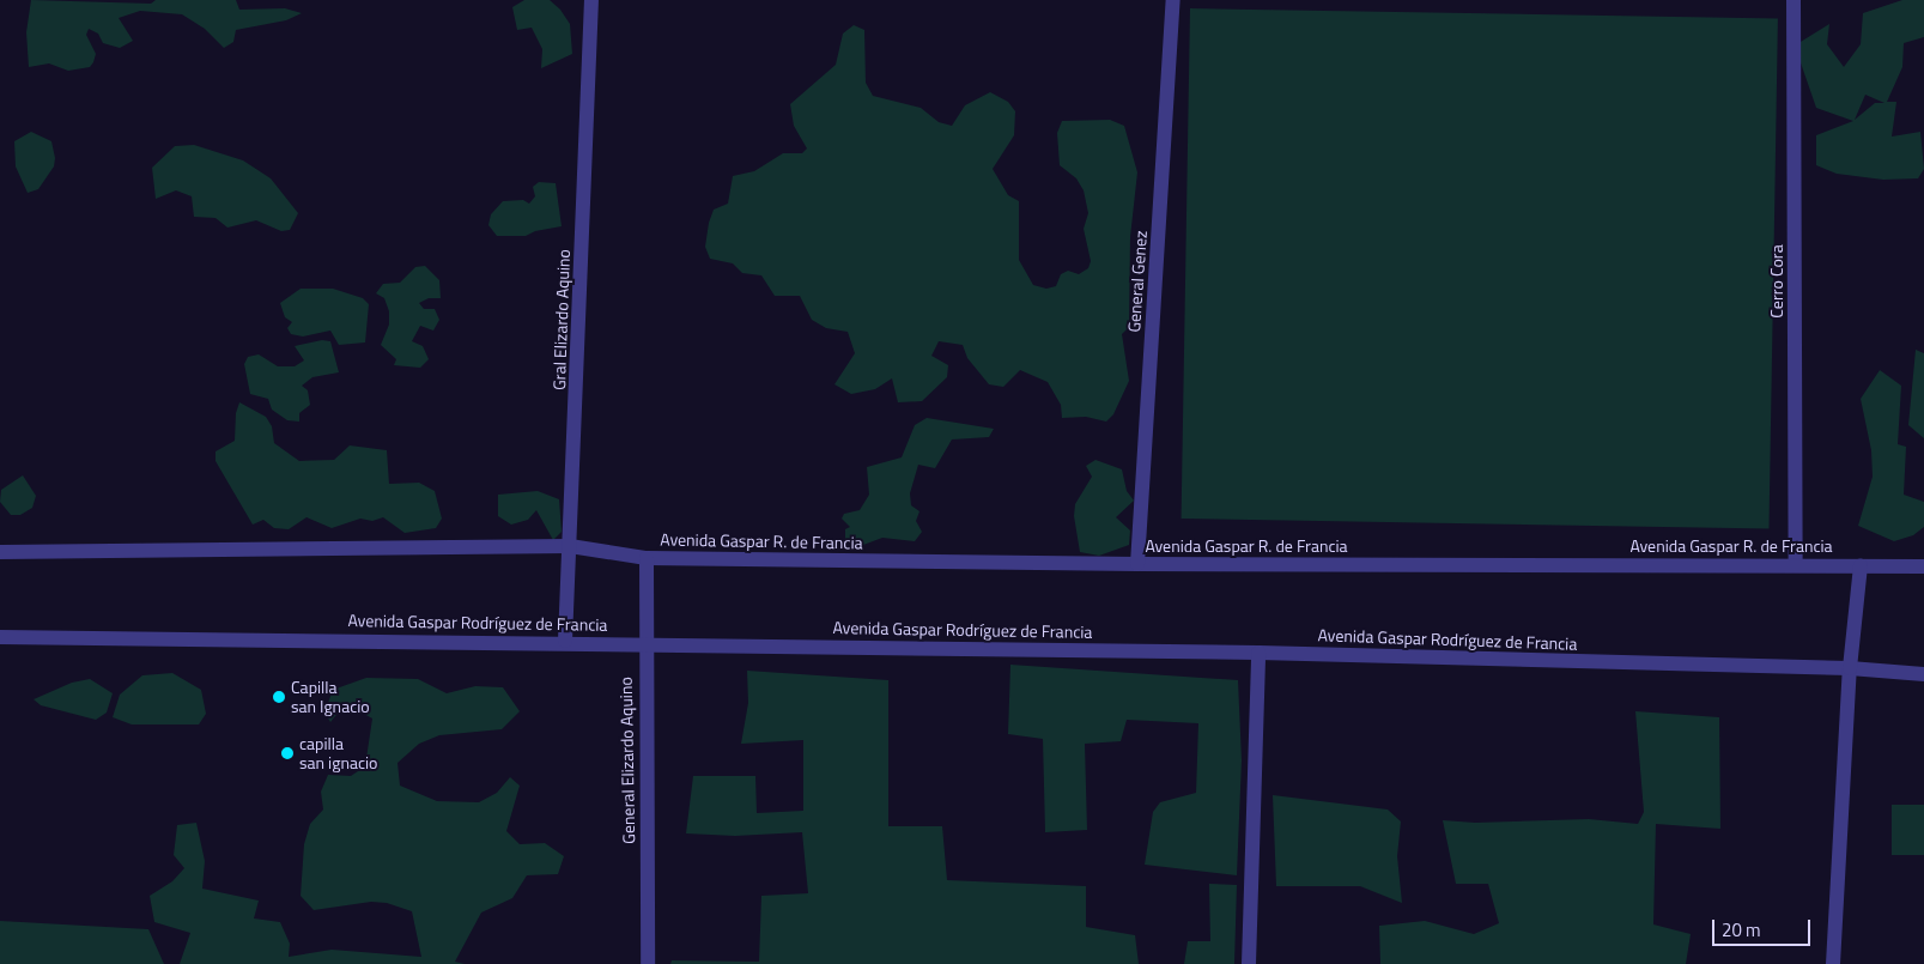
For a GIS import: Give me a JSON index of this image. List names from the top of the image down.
{
  "streets": {
    "street": [
      "General Genez",
      "Cerro Cora",
      "Gral Elizardo Aquino",
      "Avenida Gaspar R. de Francia",
      "Avenida Gaspar Rodríguez de Francia",
      "General Elizardo Aquino"
    ]
  },
  "crossings": [
    ["General Genez", "Avenida Gaspar R. de Francia"],
    ["Cerro Cora", "Avenida Gaspar R. de Francia"],
    ["Gral Elizardo Aquino", "Avenida Gaspar R. de Francia"],
    ["Gral Elizardo Aquino", "Avenida Gaspar Rodríguez de Francia"],
    ["Avenida Gaspar R. de Francia", "General Elizardo Aquino"],
    ["Avenida Gaspar Rodríguez de Francia", "General Elizardo Aquino"]
  ],
  "places": ["Capilla san Ignacio", "capilla san ignacio"],
  "scale_bar": "20 m"
}
